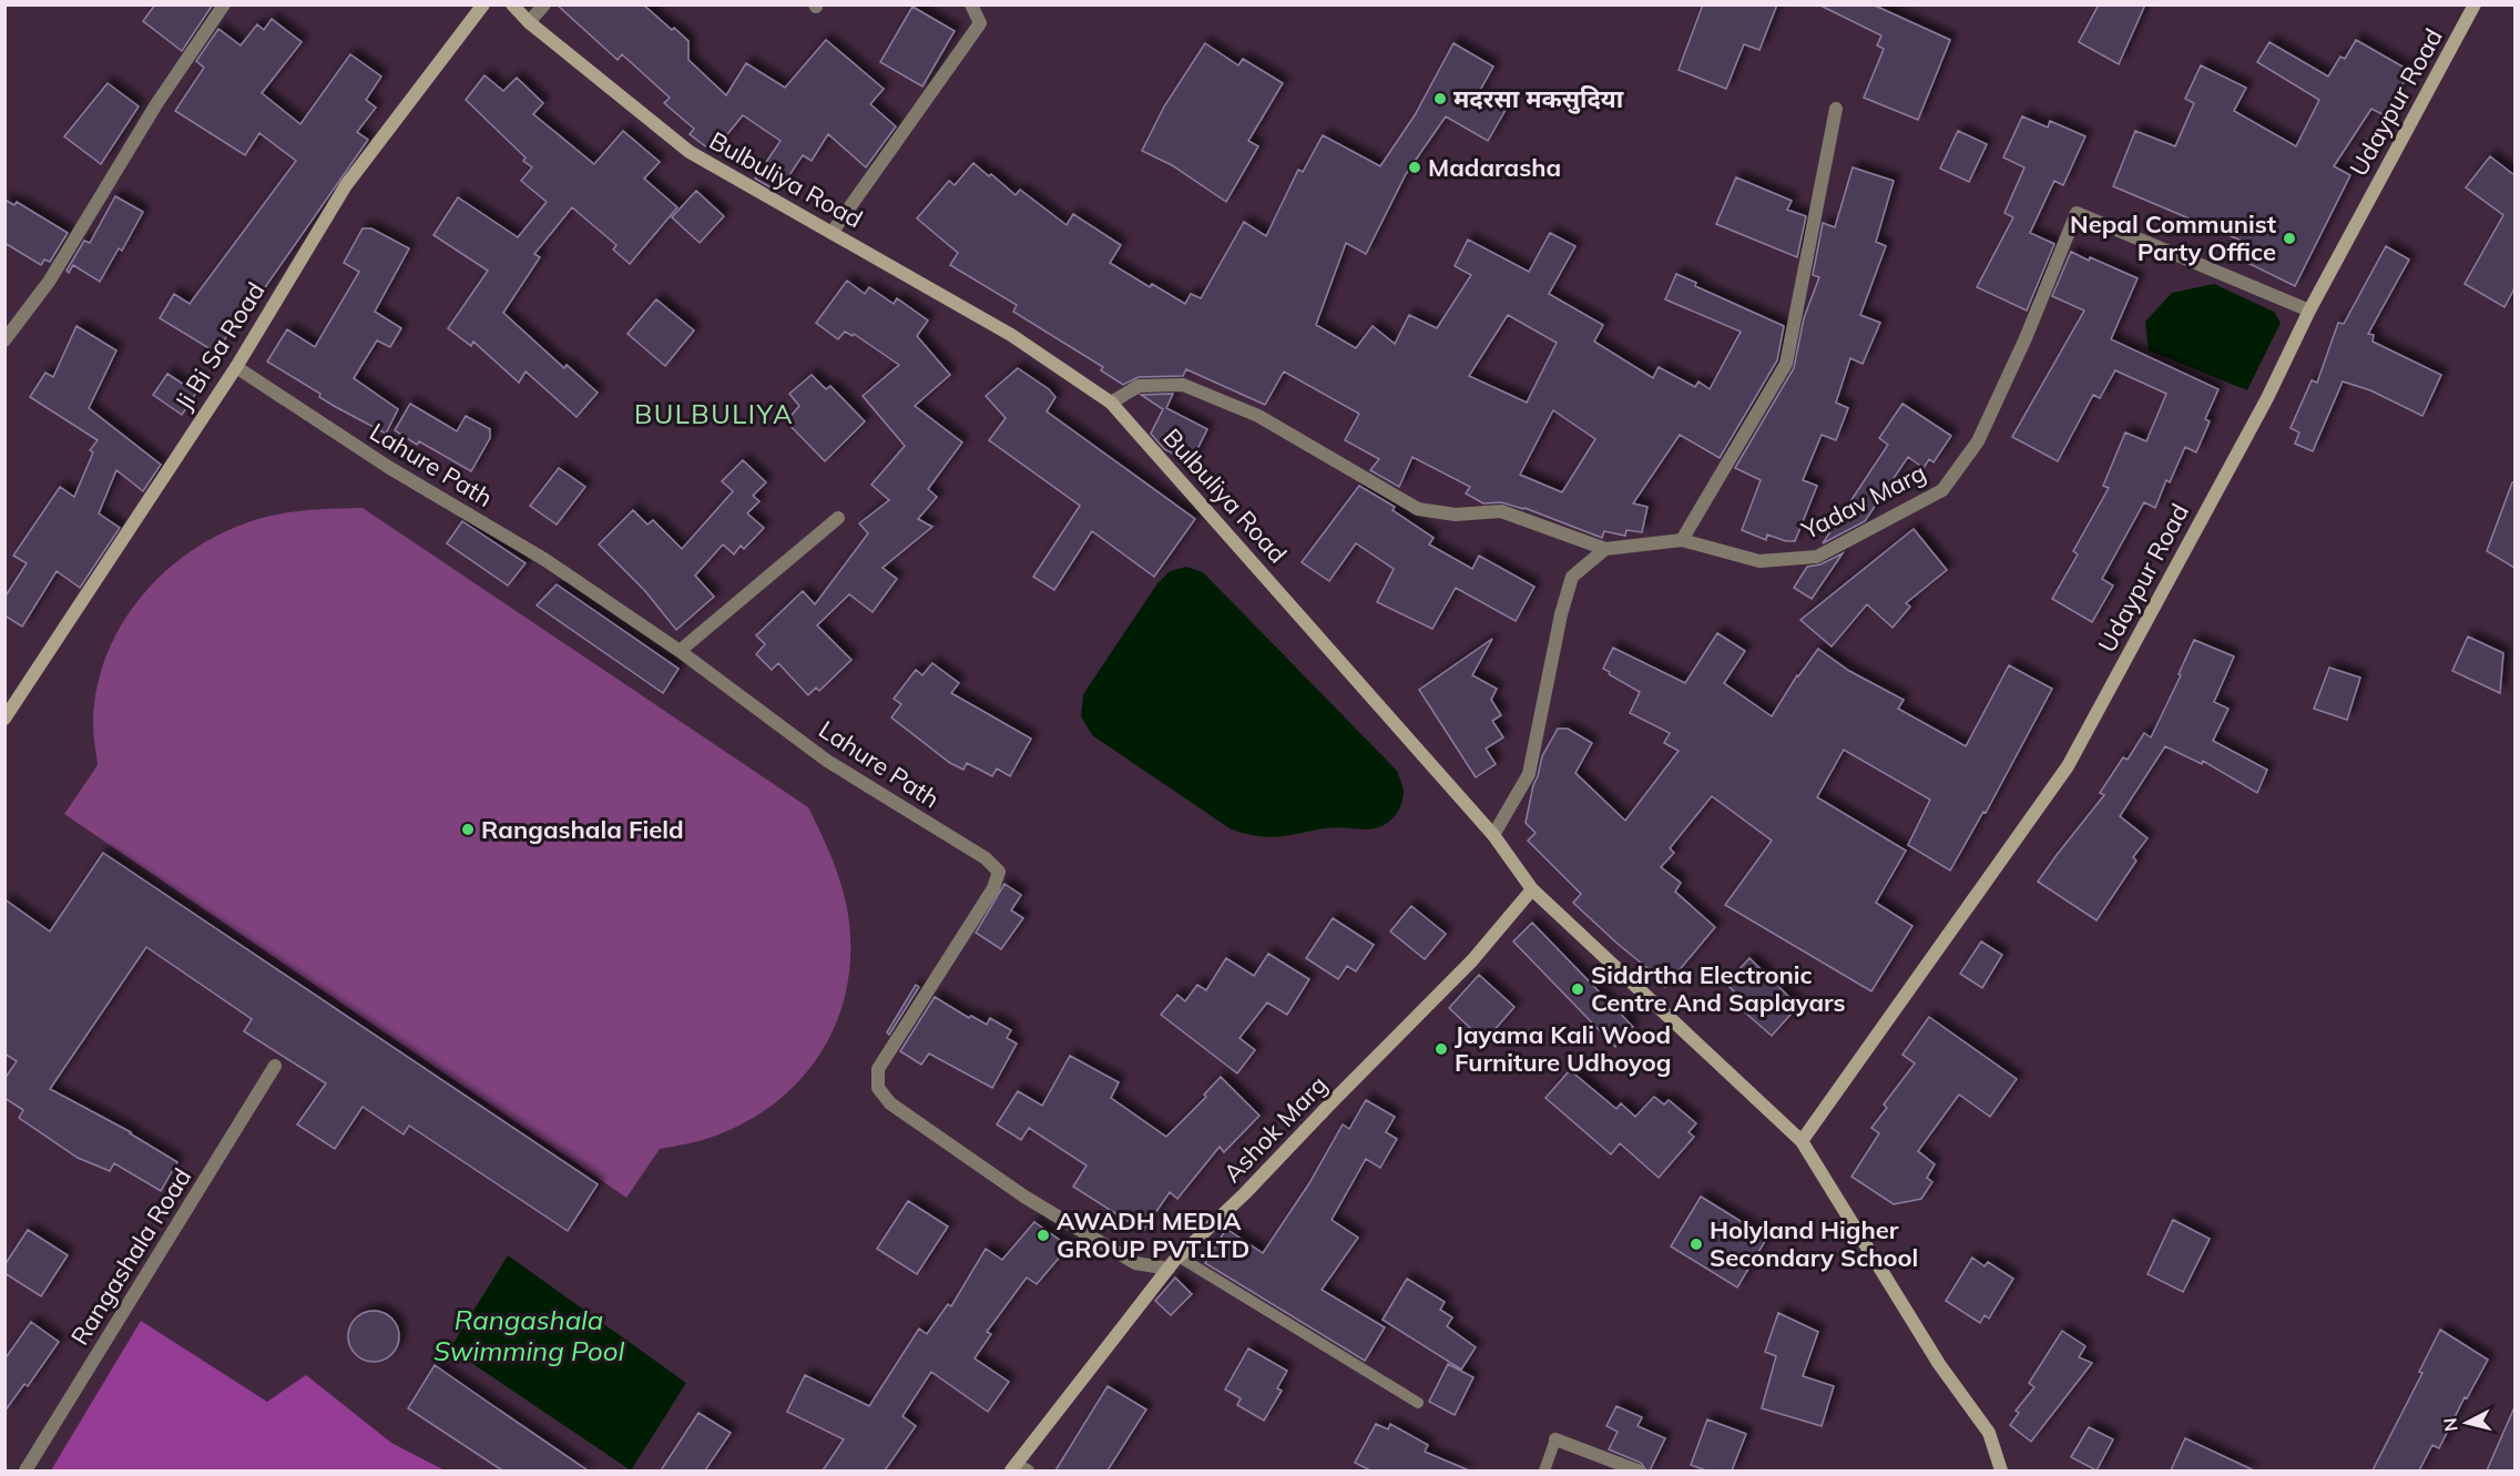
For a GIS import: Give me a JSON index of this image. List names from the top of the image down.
{
  "streets": {
    "street": [
      "Udaypur Road",
      "Bulbuliya Road",
      "Ji Bi Sa Road",
      "Lahure Path",
      "Yadav Marg",
      "Ashok Marg",
      "Rangashala Road"
    ]
  },
  "crossings": [
    ["Udaypur Road", "Bulbuliya Road"],
    ["Udaypur Road", "Yadav Marg"],
    ["Bulbuliya Road", "Ashok Marg"],
    ["Ji Bi Sa Road", "Lahure Path"],
    ["Lahure Path", "Ashok Marg"]
  ],
  "districts": ["BULBULIYA"],
  "water": ["Rangashala Swimming Pool"],
  "places": [
    "मदरसा मकसुदिया",
    "Madarasha",
    "Nepal Communist Party Office",
    "Rangashala Field",
    "Siddrtha Electronic Centre And Saplayars",
    "Jayama Kali Wood Furniture Udhoyog",
    "AWADH MEDIA GROUP PVT.LTD",
    "Holyland Higher Secondary School"
  ],
  "north": "left"
}
